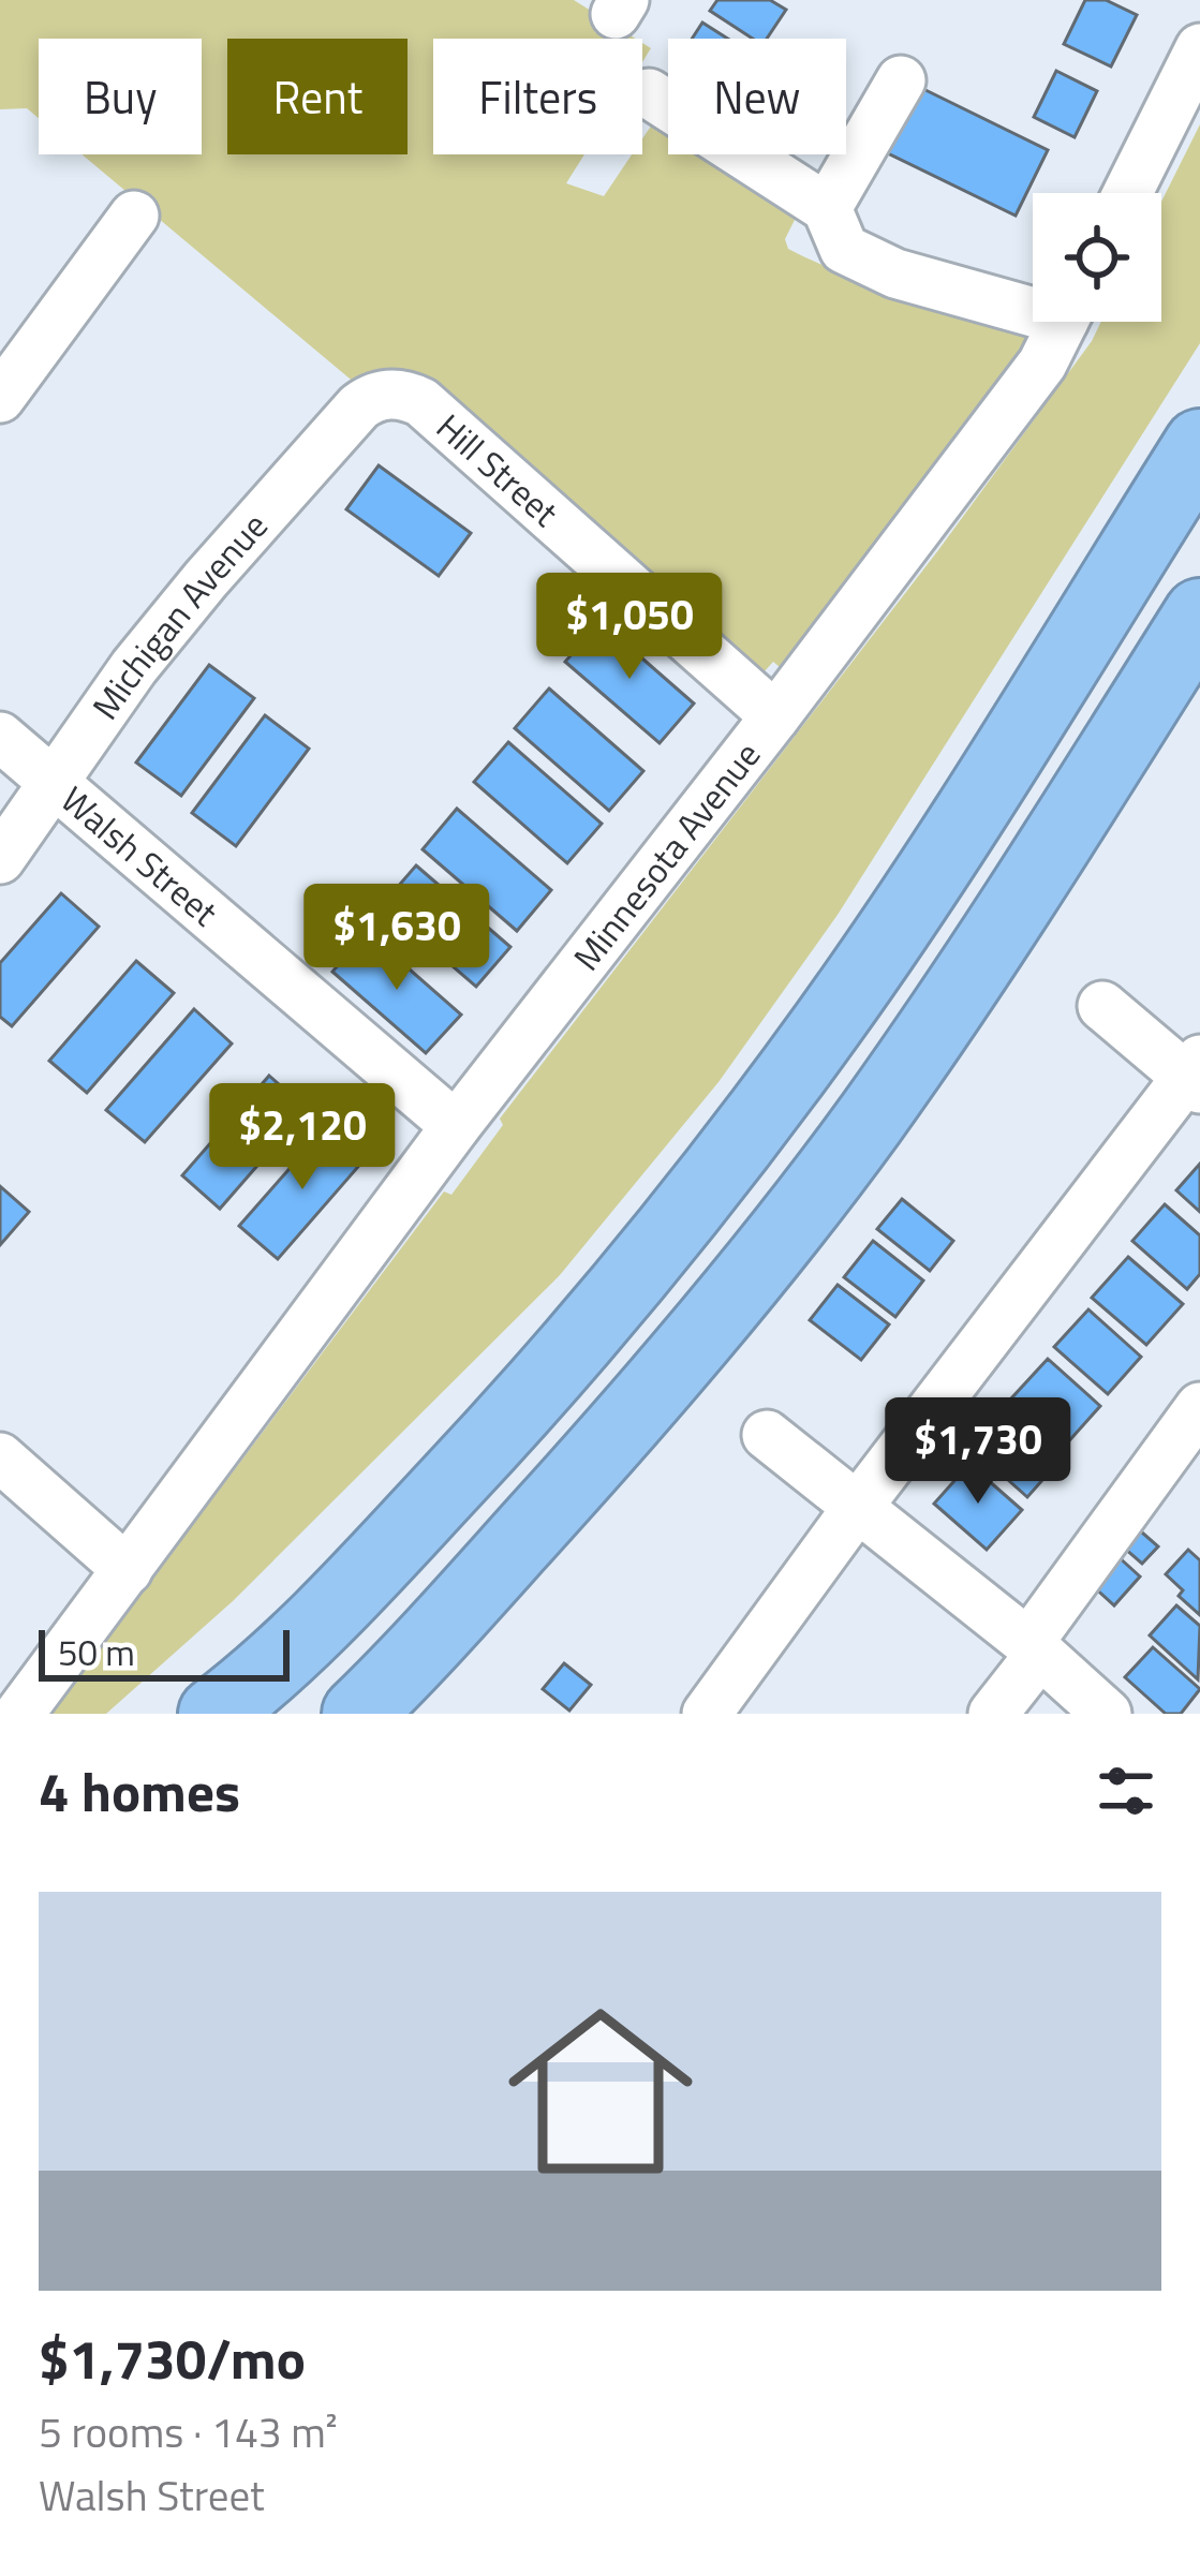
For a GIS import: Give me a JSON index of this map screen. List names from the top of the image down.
{
  "streets": {
    "street": [
      "Hill Street",
      "Michigan Avenue",
      "Minnesota Avenue",
      "Walsh Street"
    ]
  },
  "crossings": [
    ["Hill Street", "Michigan Avenue"],
    ["Hill Street", "Minnesota Avenue"],
    ["Michigan Avenue", "Walsh Street"],
    ["Minnesota Avenue", "Walsh Street"]
  ],
  "scale_bar": "50 m",
  "page": {
    "chip": [
      "Buy",
      "Rent",
      "Filters",
      "New"
    ],
    "price": [
      "$1,050",
      "$1,630",
      "$2,120",
      "$1,730"
    ],
    "scale": "50 m",
    "heading": "4 homes",
    "list": [
      {
        "name": "$1,730/mo",
        "note": "5 rooms · 143 m² · Walsh Street"
      }
    ]
  }
}
